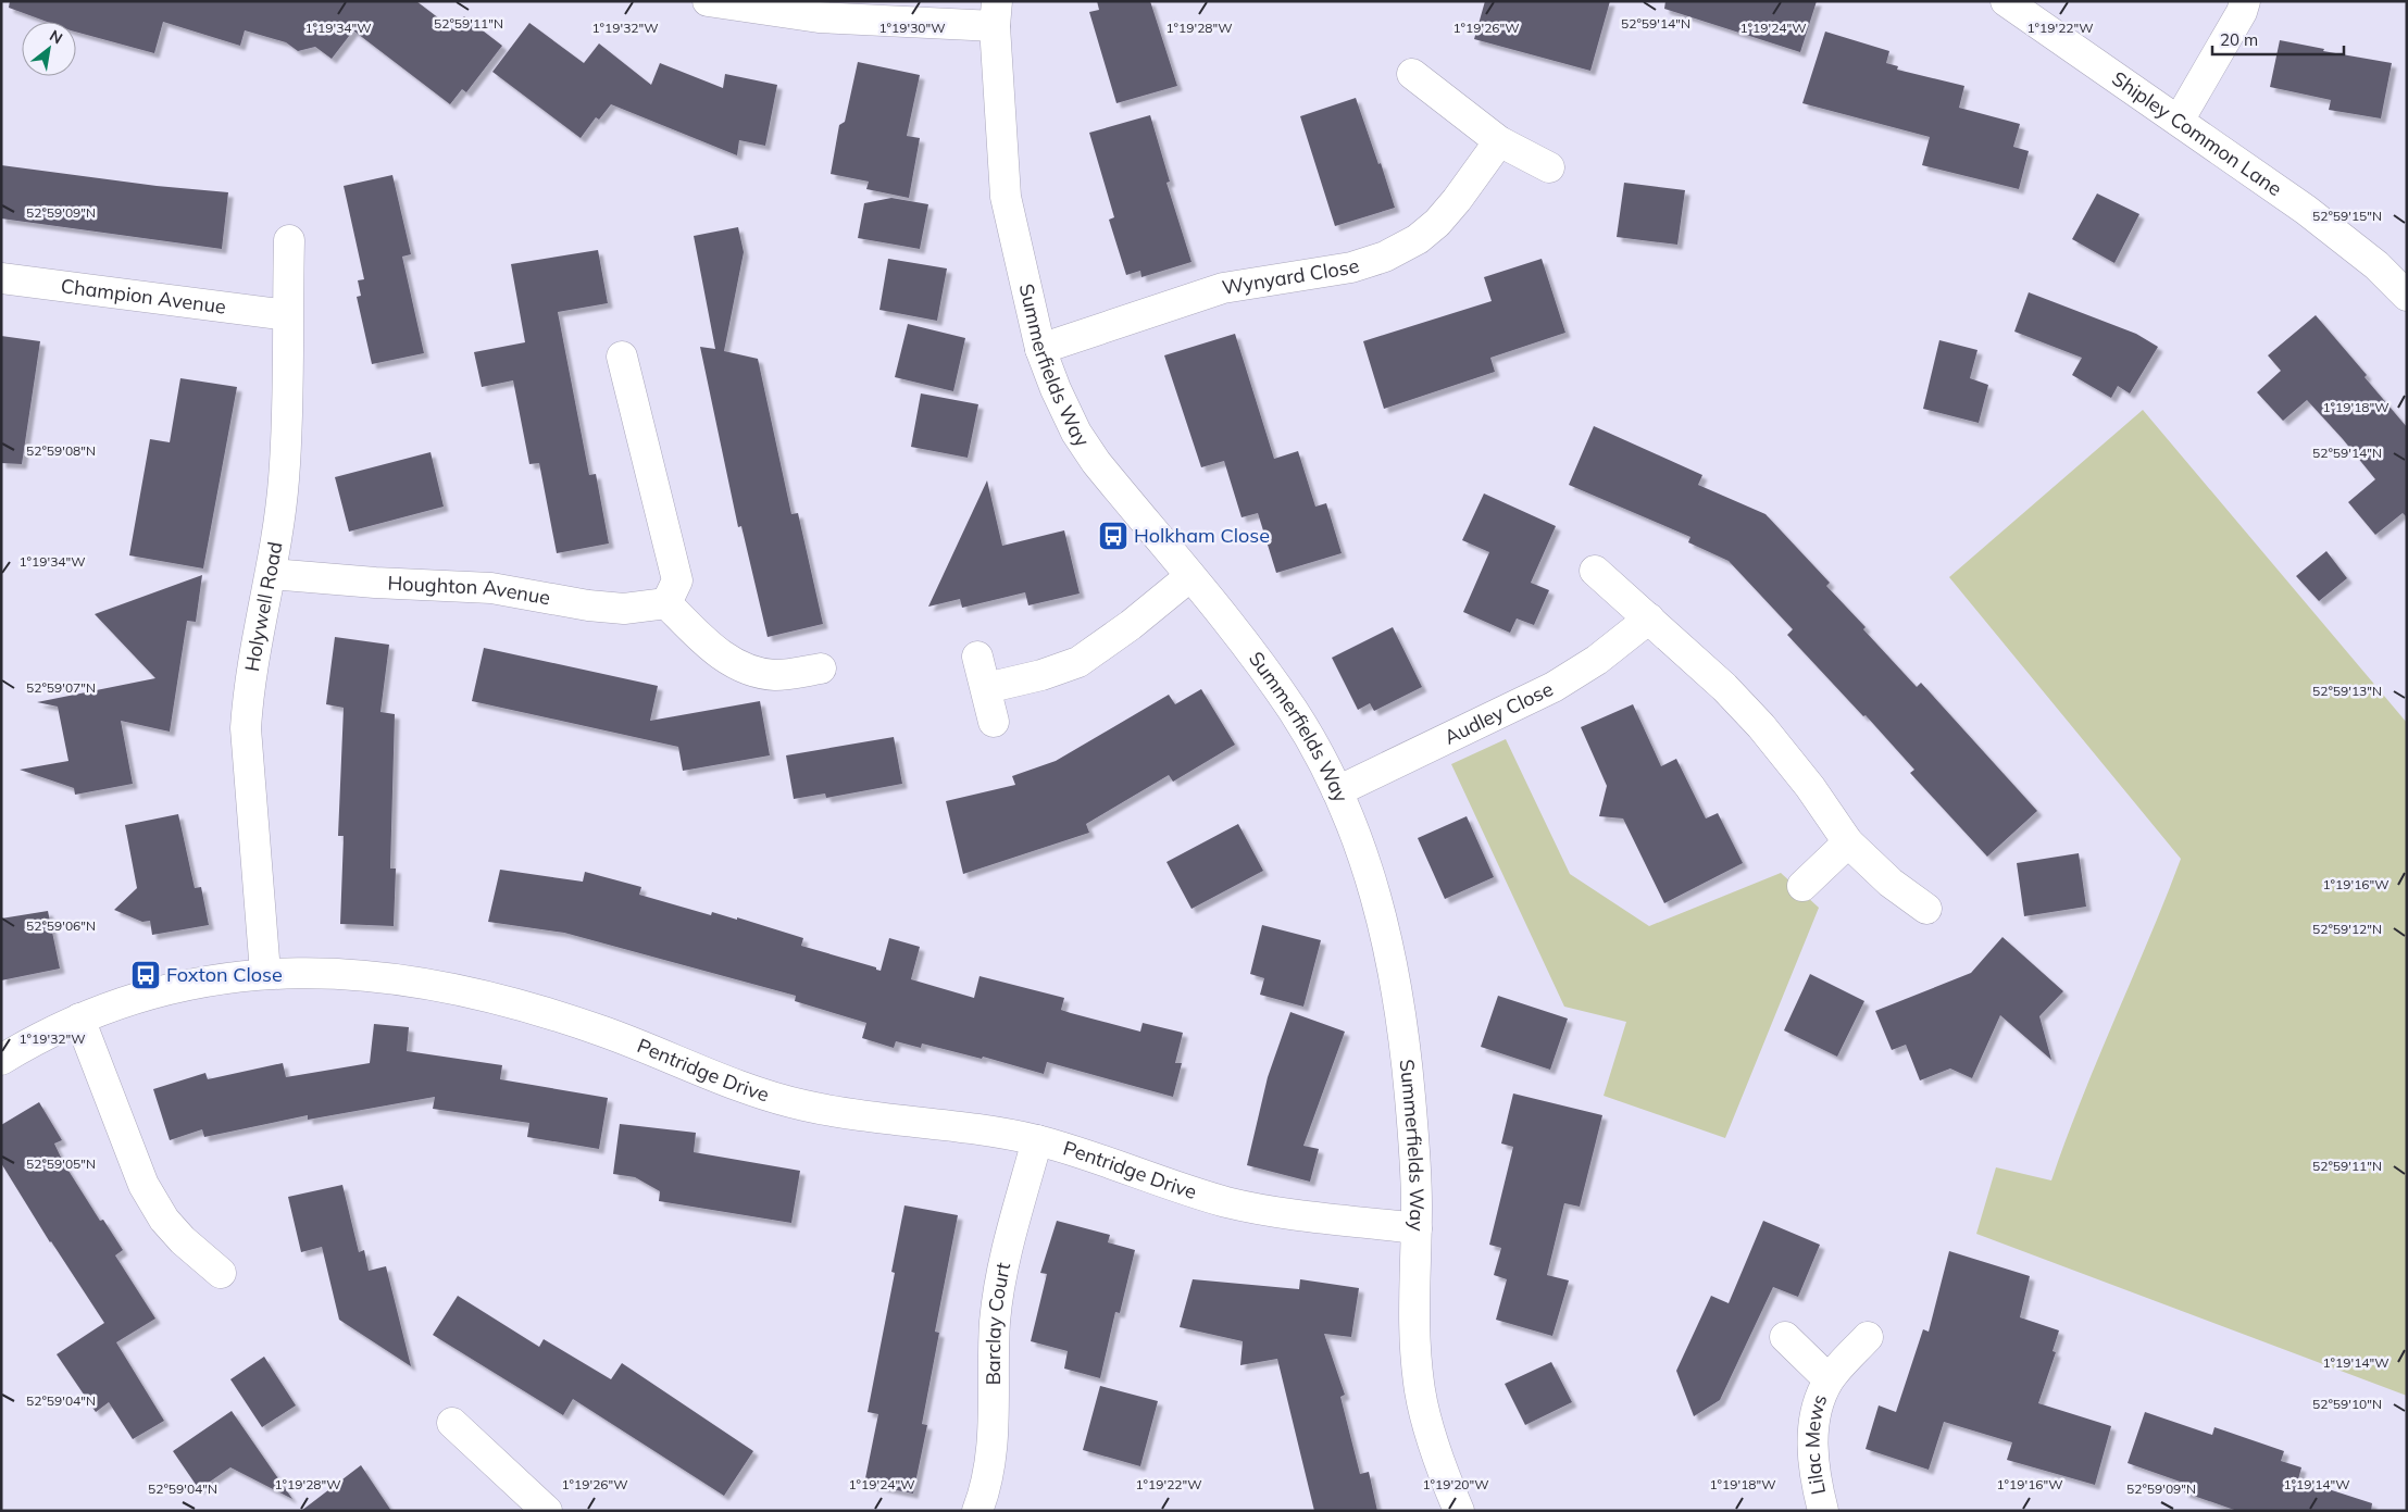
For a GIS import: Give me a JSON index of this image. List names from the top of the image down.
{
  "streets": {
    "street": [
      "Shipley Common Lane",
      "Wynyard Close",
      "Champion Avenue",
      "Summerfields Way",
      "Houghton Avenue",
      "Holywell Road",
      "Audley Close",
      "Pentridge Drive",
      "Barclay Court",
      "Lilac Mews"
    ]
  },
  "crossings": [
    ["Wynyard Close", "Summerfields Way"],
    ["Champion Avenue", "Holywell Road"],
    ["Summerfields Way", "Audley Close"],
    ["Summerfields Way", "Pentridge Drive"],
    ["Houghton Avenue", "Holywell Road"],
    ["Holywell Road", "Pentridge Drive"],
    ["Pentridge Drive", "Barclay Court"]
  ],
  "places": {
    "bus stop": ["Holkham Close", "Foxton Close"]
  },
  "scale_bar": "20 m",
  "north": "top right",
  "coordinates": [
    "52°59'11\"N",
    "52°59'14\"N",
    "1°19'30\"W",
    "1°19'28\"W",
    "1°19'26\"W",
    "1°19'24\"W",
    "1°19'22\"W",
    "1°19'34\"W",
    "1°19'32\"W",
    "52°59'09\"N",
    "52°59'15\"N",
    "1°19'18\"W",
    "52°59'08\"N",
    "52°59'07\"N",
    "52°59'13\"N",
    "1°19'16\"W",
    "52°59'06\"N",
    "52°59'12\"N",
    "52°59'05\"N",
    "1°19'14\"W",
    "52°59'04\"N",
    "52°59'10\"N",
    "1°19'20\"W"
  ]
}
